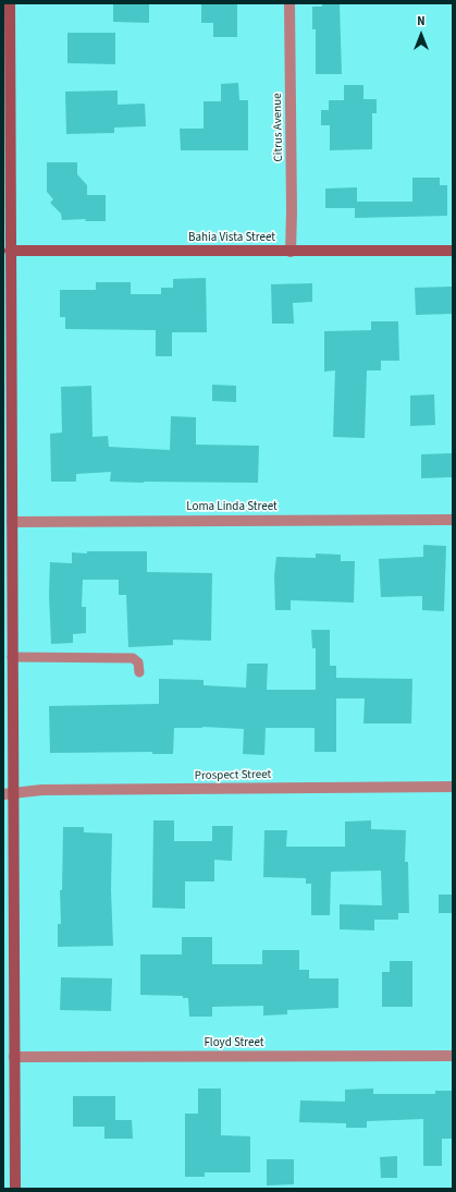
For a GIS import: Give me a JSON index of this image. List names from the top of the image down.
{
  "streets": {
    "street": [
      "Citrus Avenue",
      "Bahia Vista Street",
      "Loma Linda Street",
      "Prospect Street",
      "Floyd Street"
    ]
  },
  "crossings": [
    ["Citrus Avenue", "Bahia Vista Street"]
  ],
  "north": "top"
}
